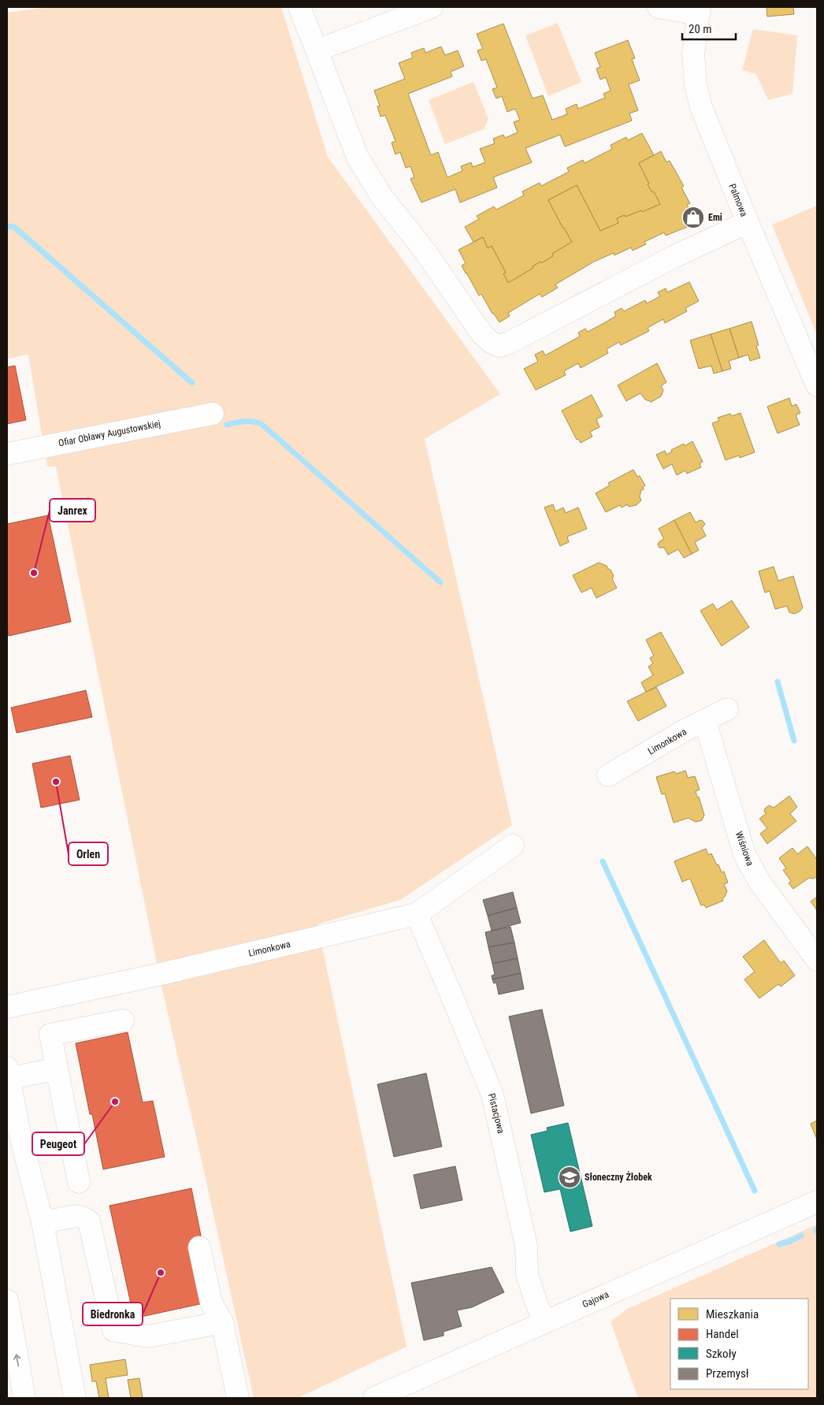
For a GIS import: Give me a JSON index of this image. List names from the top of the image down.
{
  "streets": {
    "main road": [
      "Palmowa",
      "Ofiar Obławy Augustowskiej",
      "Limonkowa",
      "Wiśniowa",
      "Pistacjowa",
      "Gajowa"
    ]
  },
  "crossings": [
    ["Limonkowa", "Wiśniowa"],
    ["Limonkowa", "Pistacjowa"],
    ["Pistacjowa", "Gajowa"]
  ],
  "places": {
    "shop": ["Emi"],
    "other": [
      "Janrex",
      "Orlen",
      "Peugeot",
      "Biedronka"
    ],
    "school or university": ["Słoneczny Żłobek"]
  },
  "legend": [
    "Mieszkania",
    "Handel",
    "Szkoły",
    "Przemysł"
  ],
  "scale_bar": "20 m"
}
